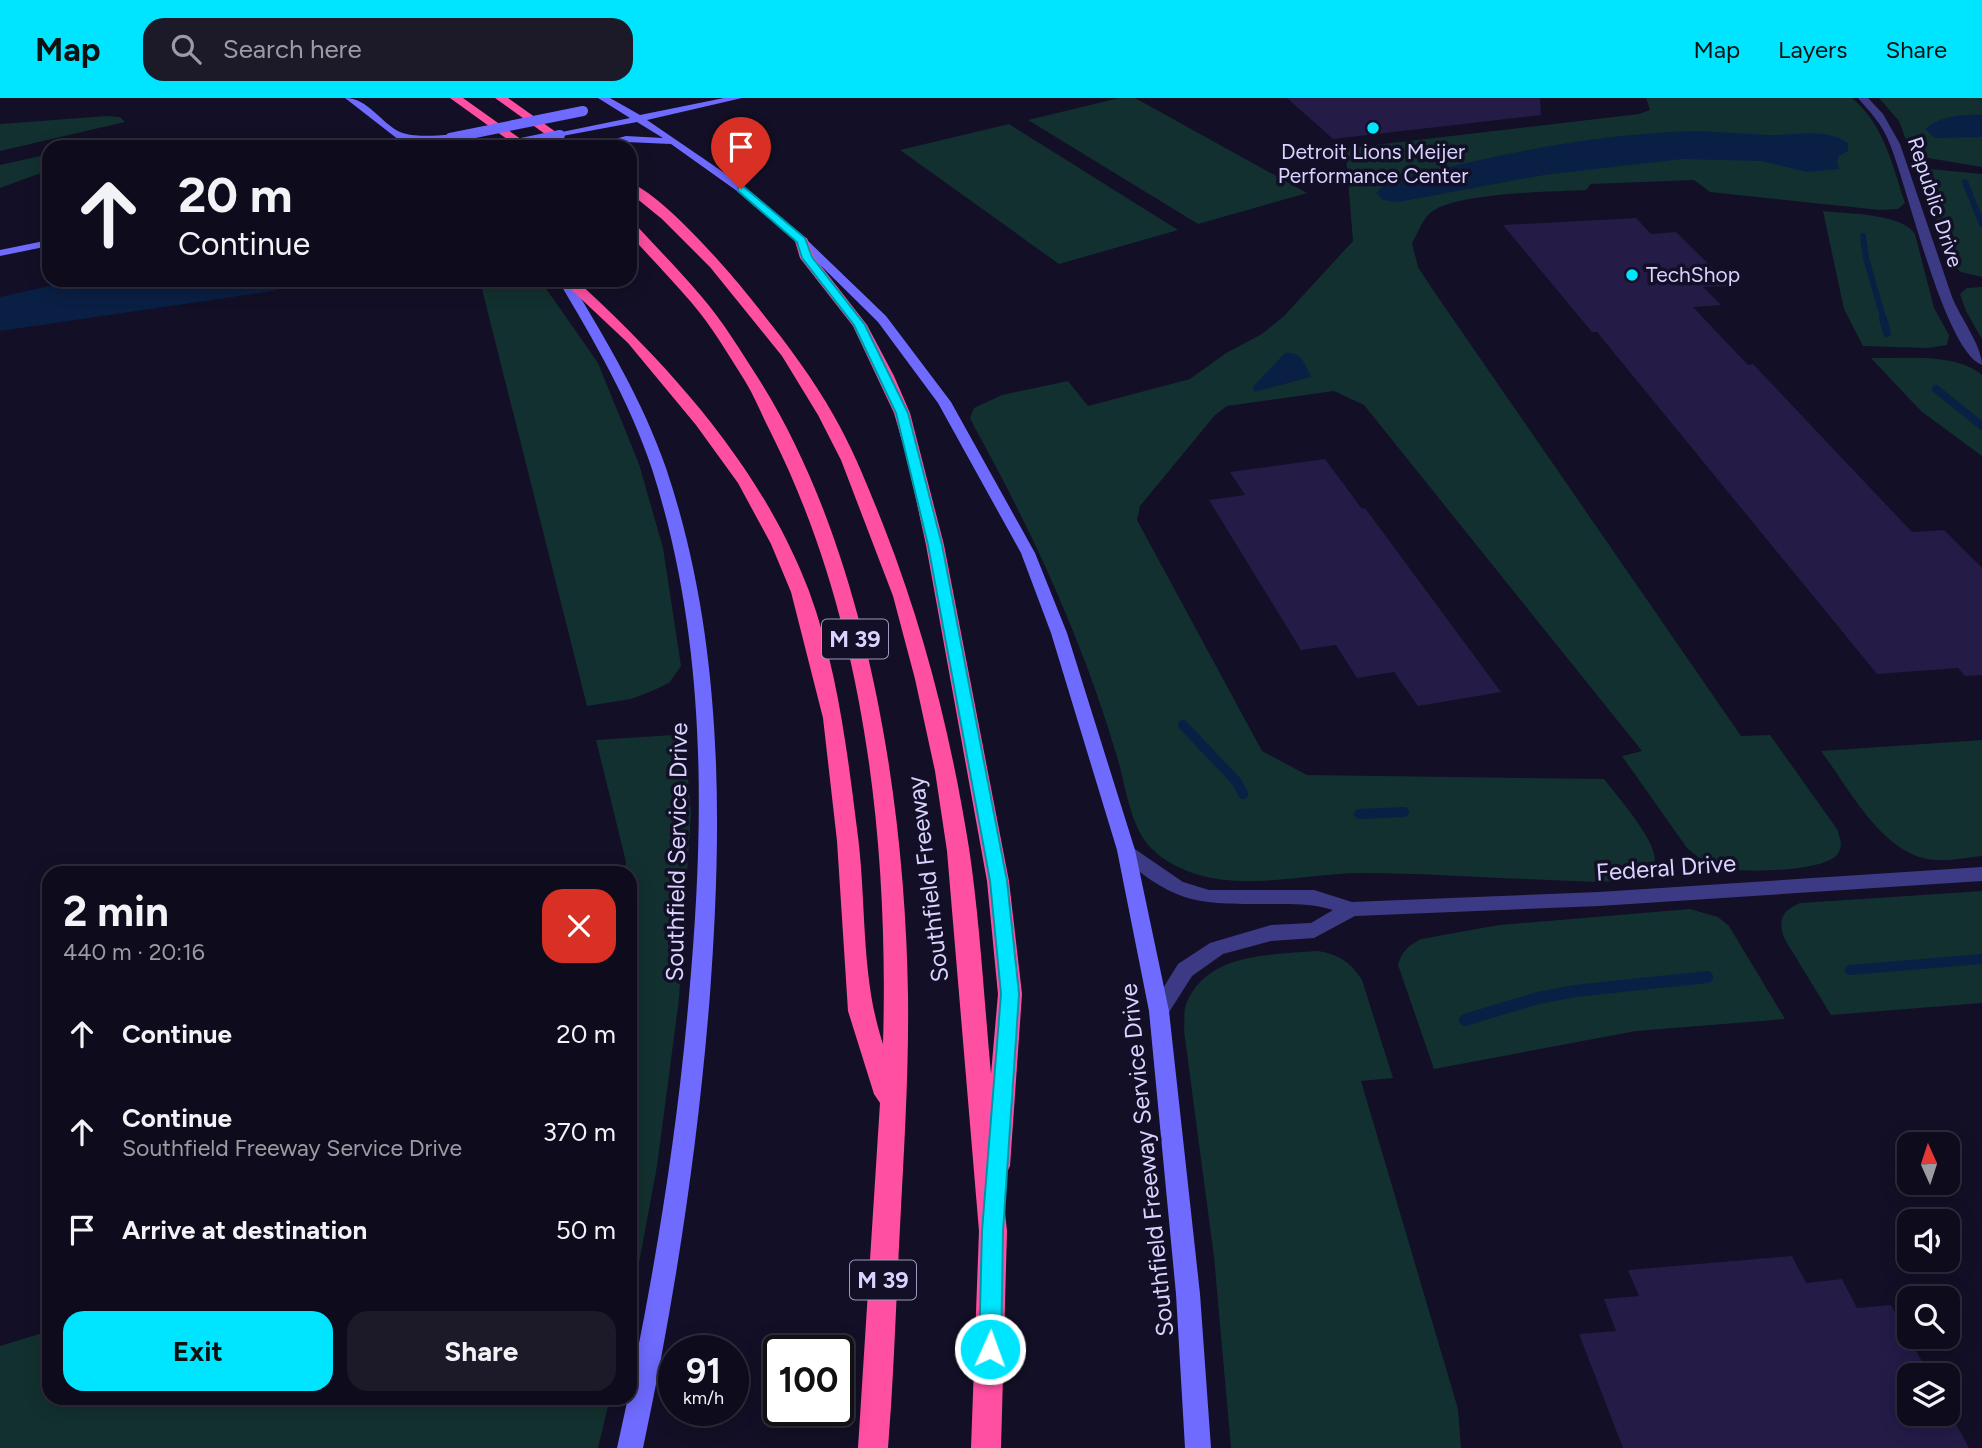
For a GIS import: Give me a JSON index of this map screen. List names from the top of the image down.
{
  "streets": {
    "highway": ["M 39", "Southfield Freeway"],
    "main road": ["Southfield Service Drive", "Southfield Freeway Service Drive"],
    "street": ["Republic Drive", "Federal Drive"]
  },
  "crossings": [
    ["Federal Drive", "Southfield Freeway Service Drive"]
  ],
  "places": ["Detroit Lions Meijer Performance Center", "TechShop"],
  "north": "top",
  "page": {
    "header": "Map",
    "search": "Search here",
    "nav": ["Map", "Layers", "Share"],
    "turn": ["20 m", "Continue"],
    "heading": ["2 min", "440 m · 20:16"],
    "list": [
      {
        "name": "Continue",
        "value": "20 m"
      },
      {
        "name": "Continue",
        "note": "Southfield Freeway Service Drive",
        "value": "370 m"
      },
      {
        "name": "Arrive at destination",
        "value": "50 m"
      }
    ],
    "buttons": ["Exit", "Share"],
    "speed": "91 km/h",
    "limit": "100"
  }
}
